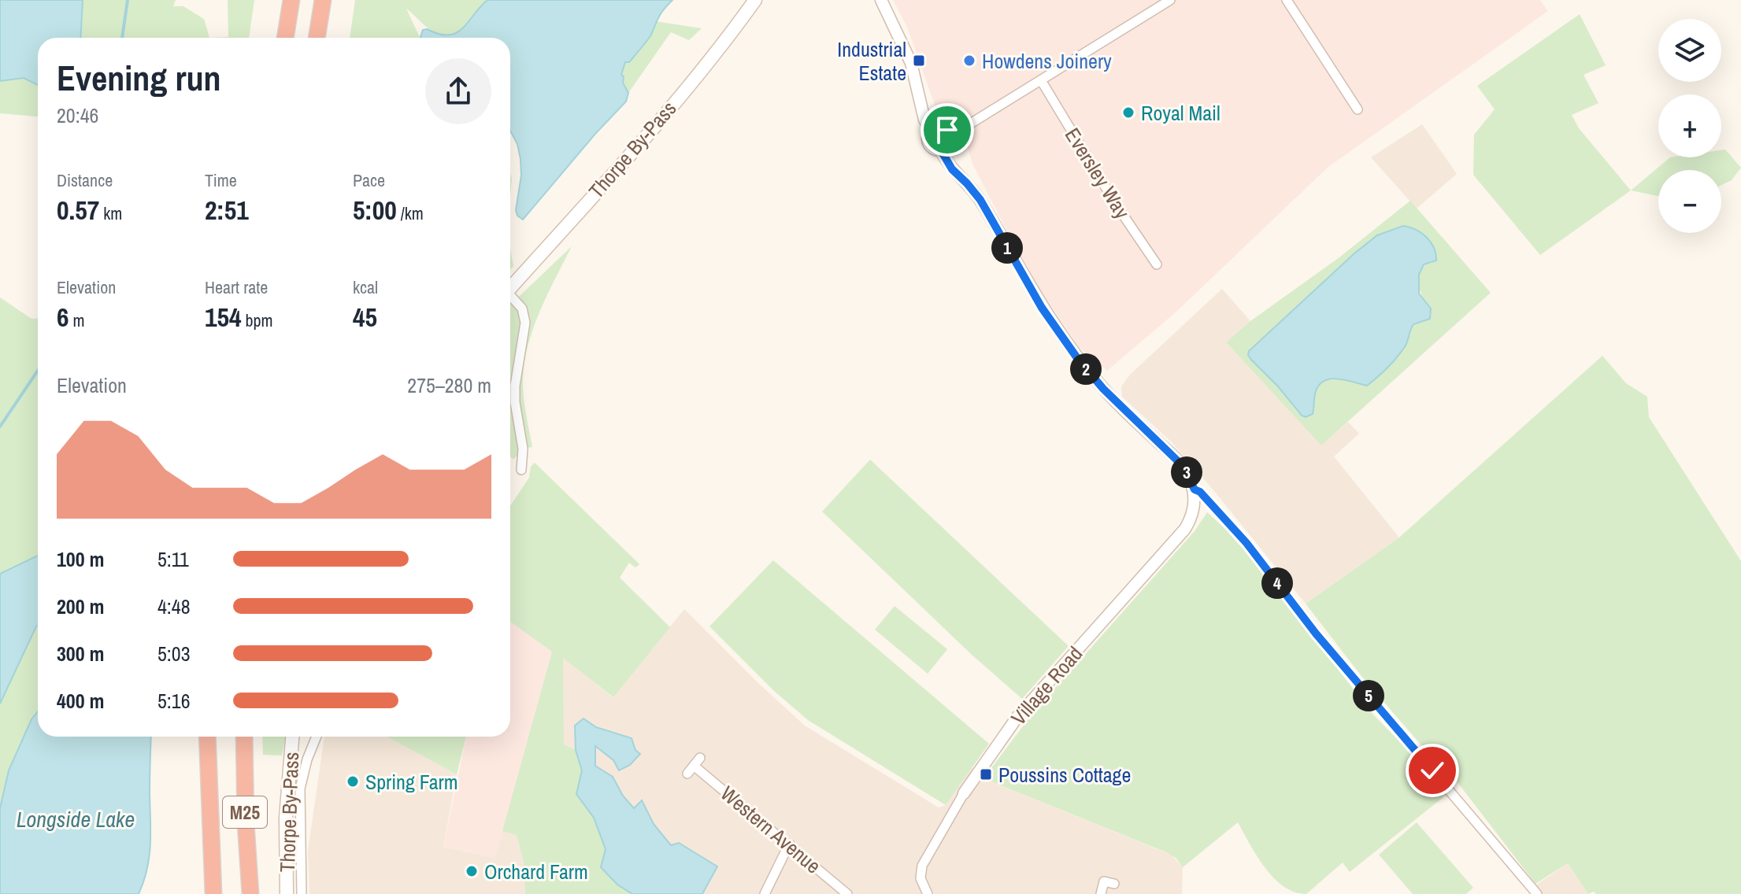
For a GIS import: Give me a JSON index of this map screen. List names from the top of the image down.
{
  "streets": {
    "highway": ["M25"],
    "main road": ["Thorpe By-Pass"],
    "street": ["Eversley Way", "Village Road", "Western Avenue"]
  },
  "water": ["Longside Lake"],
  "places": {
    "transit": ["Industrial Estate", "Poussins Cottage"],
    "other": [
      "Howdens Joinery",
      "Royal Mail",
      "Spring Farm",
      "Orchard Farm"
    ]
  },
  "page": {
    "map_buttons": ["+", "−"],
    "heading": ["Evening run", "20:46"],
    "stats": [
      ["Distance", "0.57 km"],
      ["Time", "2:51"],
      ["Pace", "5:00 /km"],
      ["Elevation", "6 m"],
      ["Heart rate", "154 bpm"],
      ["kcal", "45"]
    ],
    "pins": [
      "1",
      "2",
      "3",
      "4",
      "5"
    ],
    "chart": ["Elevation", "275–280 m"],
    "list": [
      {
        "name": "100 m",
        "note": "5:11"
      },
      {
        "name": "200 m",
        "note": "4:48"
      },
      {
        "name": "300 m",
        "note": "5:03"
      },
      {
        "name": "400 m",
        "note": "5:16"
      }
    ]
  }
}
